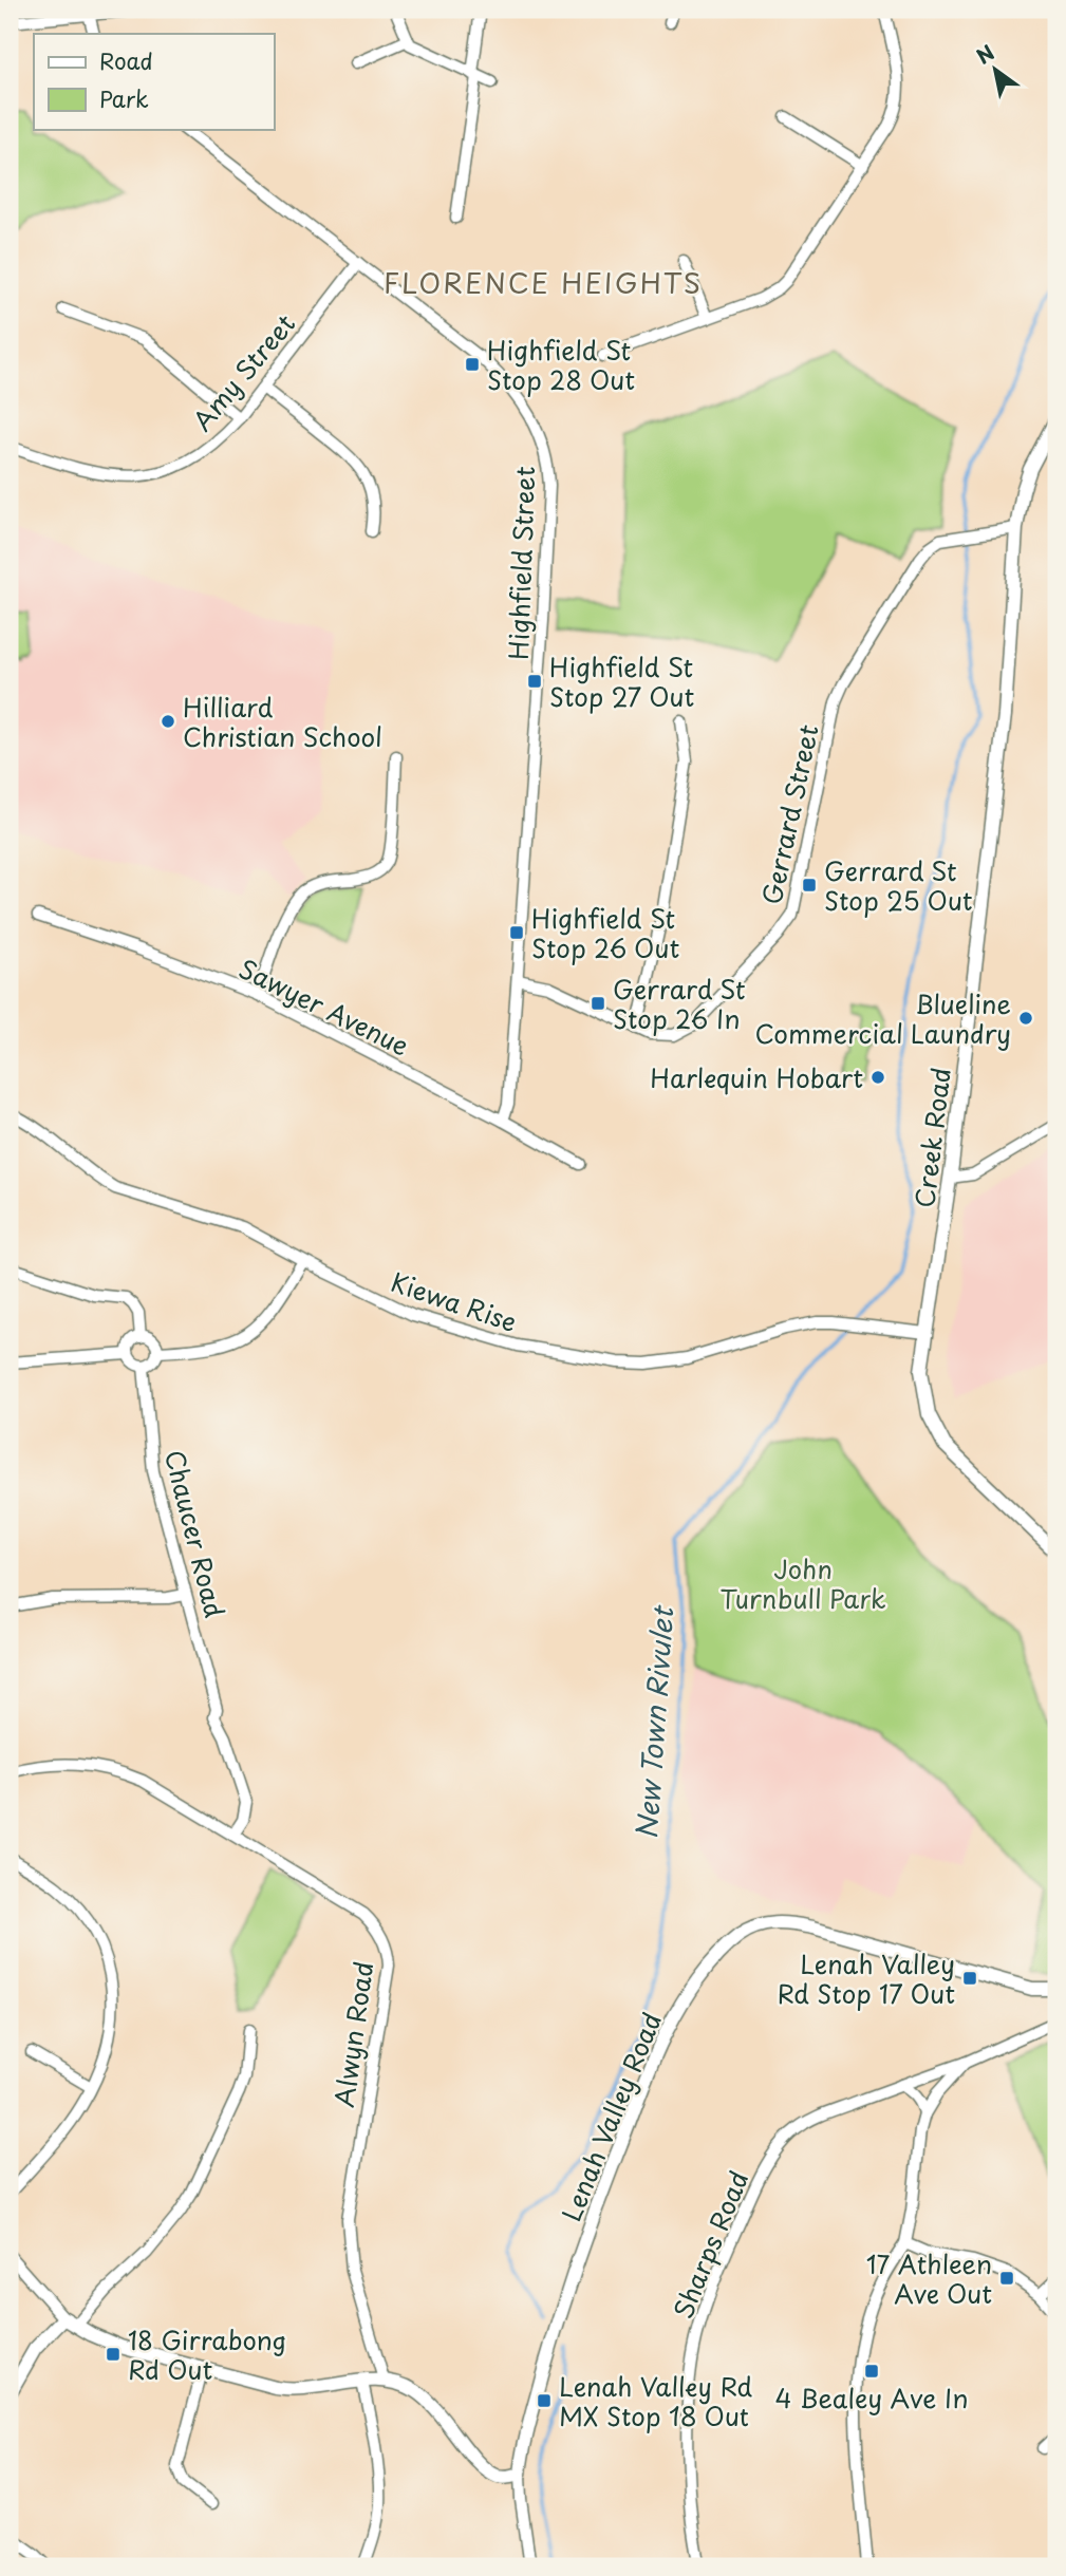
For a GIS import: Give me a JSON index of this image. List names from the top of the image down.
{
  "streets": {
    "street": [
      "Amy Street",
      "Highfield Street",
      "Gerrard Street",
      "Sawyer Avenue",
      "Creek Road",
      "Kiewa Rise",
      "Chaucer Road",
      "Alwyn Road",
      "Lenah Valley Road",
      "Sharps Road"
    ]
  },
  "crossings": [
    ["Amy Street", "Highfield Street"],
    ["Highfield Street", "Gerrard Street"],
    ["Highfield Street", "Sawyer Avenue"],
    ["Gerrard Street", "Creek Road"],
    ["Creek Road", "Kiewa Rise"],
    ["Chaucer Road", "Alwyn Road"]
  ],
  "districts": ["FLORENCE HEIGHTS"],
  "water": ["New Town Rivulet"],
  "parks": ["John Turnbull Park"],
  "places": {
    "transit": [
      "Highfield St Stop 28 Out",
      "Highfield St Stop 27 Out",
      "Gerrard St Stop 25 Out",
      "Highfield St Stop 26 Out",
      "Gerrard St Stop 26 In",
      "Lenah Valley Rd Stop 17 Out",
      "17 Athleen Ave Out",
      "18 Girrabong Rd Out",
      "4 Bealey Ave In",
      "Lenah Valley Rd MX Stop 18 Out"
    ],
    "other": ["Hilliard Christian School", "Blueline Commercial Laundry", "Harlequin Hobart"]
  },
  "legend": ["Road", "Park"],
  "north": "top left"
}
